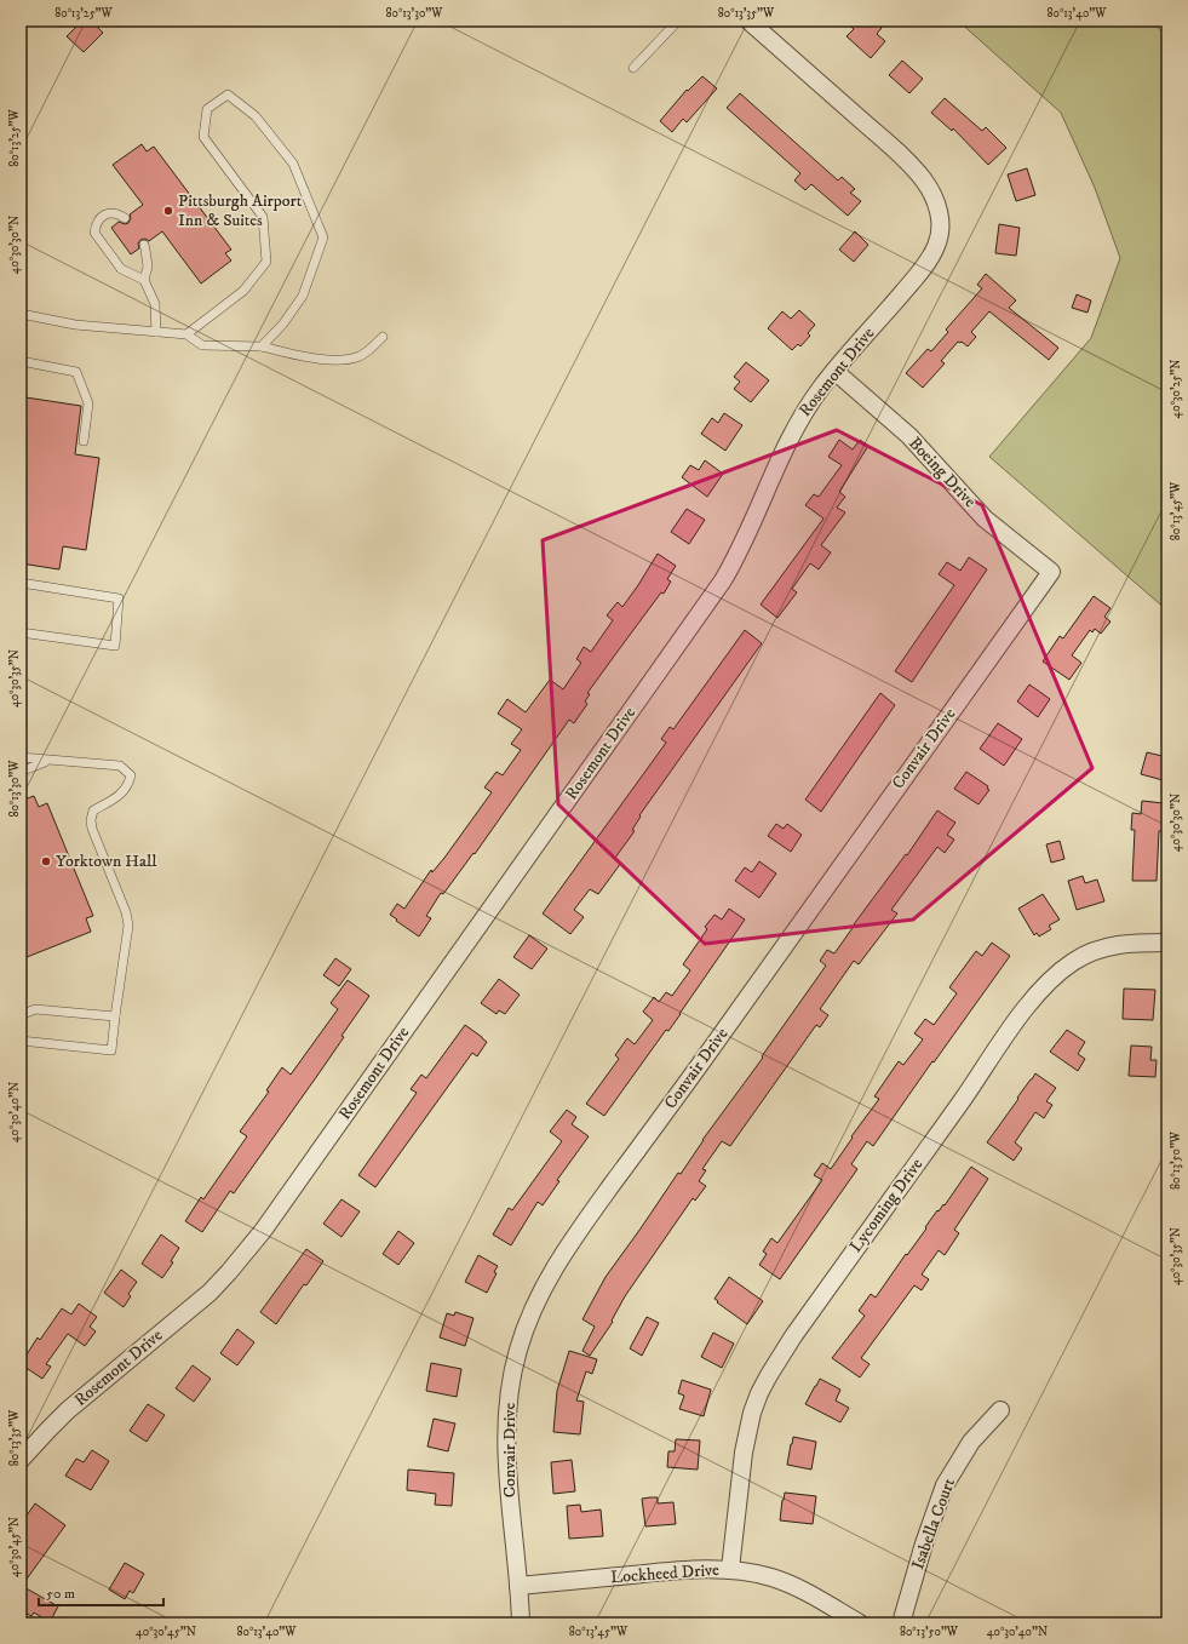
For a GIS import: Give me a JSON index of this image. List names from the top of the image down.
{
  "streets": {
    "street": [
      "Rosemont Drive",
      "Boeing Drive",
      "Convair Drive",
      "Lycoming Drive",
      "Isabella Court",
      "Lockheed Drive"
    ]
  },
  "crossings": [
    ["Rosemont Drive", "Boeing Drive"],
    ["Boeing Drive", "Convair Drive"],
    ["Convair Drive", "Lockheed Drive"],
    ["Lycoming Drive", "Lockheed Drive"]
  ],
  "places": ["Pittsburgh Airport Inn & Suites", "Yorktown Hall"],
  "scale_bar": "50 m",
  "coordinates": [
    "80°13'25\"W",
    "80°13'30\"W",
    "80°13'35\"W",
    "80°13'40\"W",
    "40°30'30\"N",
    "40°30'25\"N",
    "80°13'45\"W",
    "40°30'35\"N",
    "40°30'40\"N",
    "80°13'50\"W",
    "40°30'45\"N"
  ]
}
